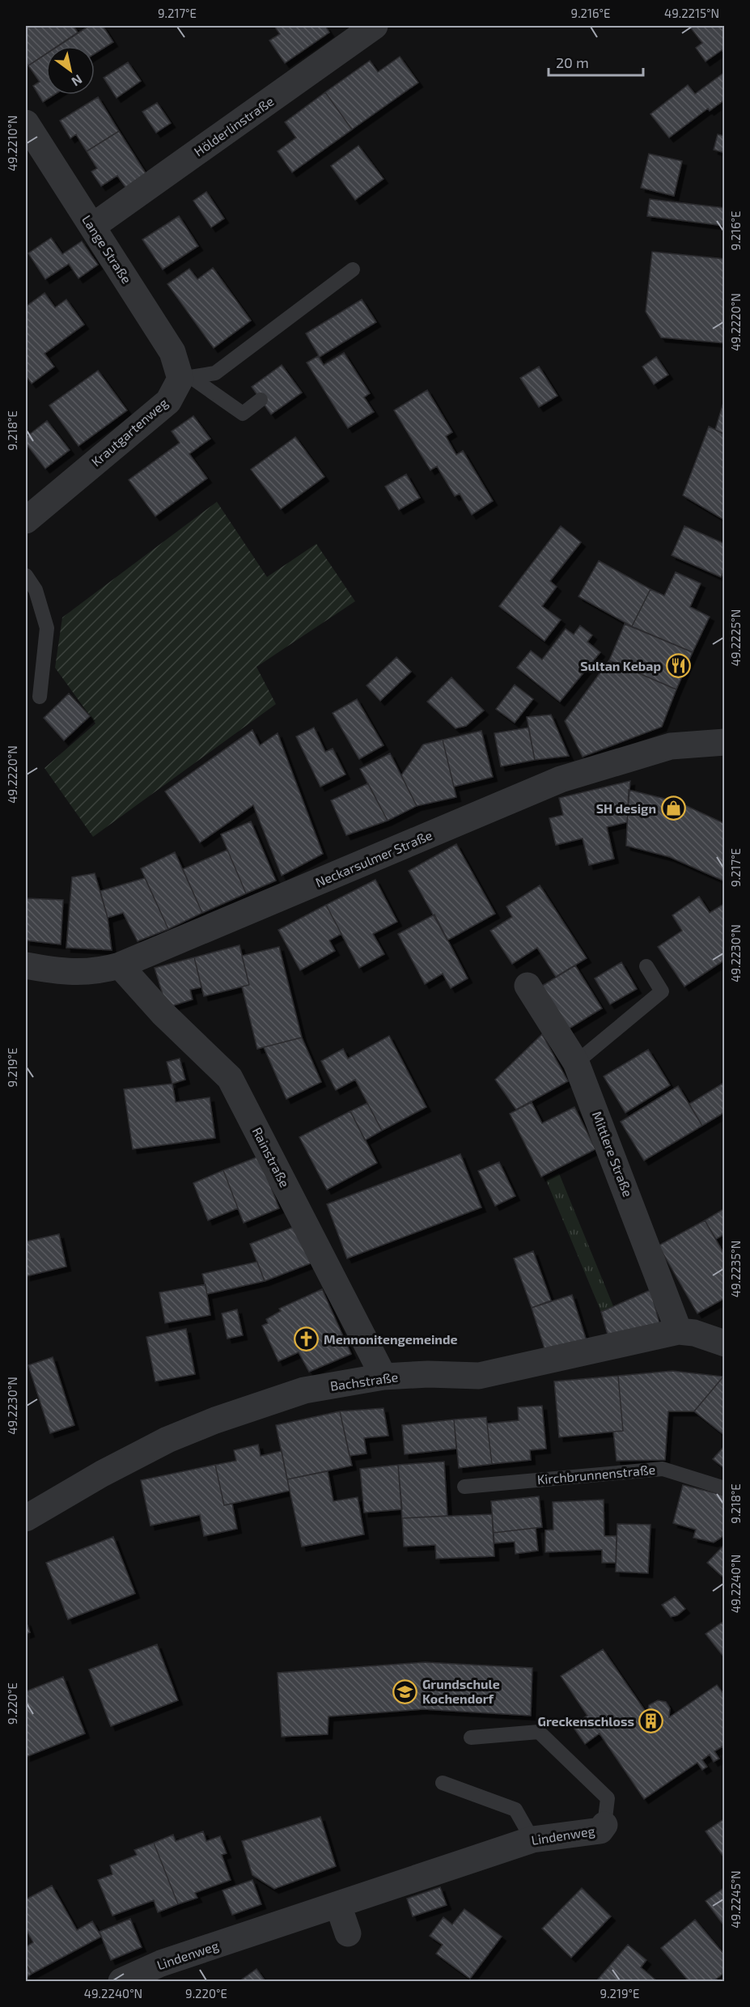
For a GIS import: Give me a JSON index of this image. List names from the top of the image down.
{
  "streets": {
    "street": [
      "Hölderlinstraße",
      "Lange Straße",
      "Krautgartenweg",
      "Neckarsulmer Straße",
      "Mittlere Straße",
      "Rainstraße",
      "Bachstraße",
      "Lindenweg"
    ],
    "lane": ["Kirchbrunnenstraße"]
  },
  "crossings": [
    ["Hölderlinstraße", "Lange Straße"],
    ["Lange Straße", "Krautgartenweg"],
    ["Neckarsulmer Straße", "Rainstraße"],
    ["Mittlere Straße", "Bachstraße"],
    ["Rainstraße", "Bachstraße"]
  ],
  "places": {
    "restaurant": ["Sultan Kebap"],
    "shop": ["SH design"],
    "church": ["Mennonitengemeinde"],
    "school or university": ["Grundschule Kochendorf"],
    "building": ["Greckenschloss"]
  },
  "scale_bar": "20 m",
  "north": "bottom right",
  "coordinates": [
    "9.217°E",
    "9.216°E",
    "49.2215°N",
    "49.2210°N",
    "49.2220°N",
    "9.218°E",
    "49.2225°N",
    "49.2230°N",
    "9.219°E",
    "49.2235°N",
    "49.2240°N",
    "9.220°E",
    "49.2245°N"
  ]
}
